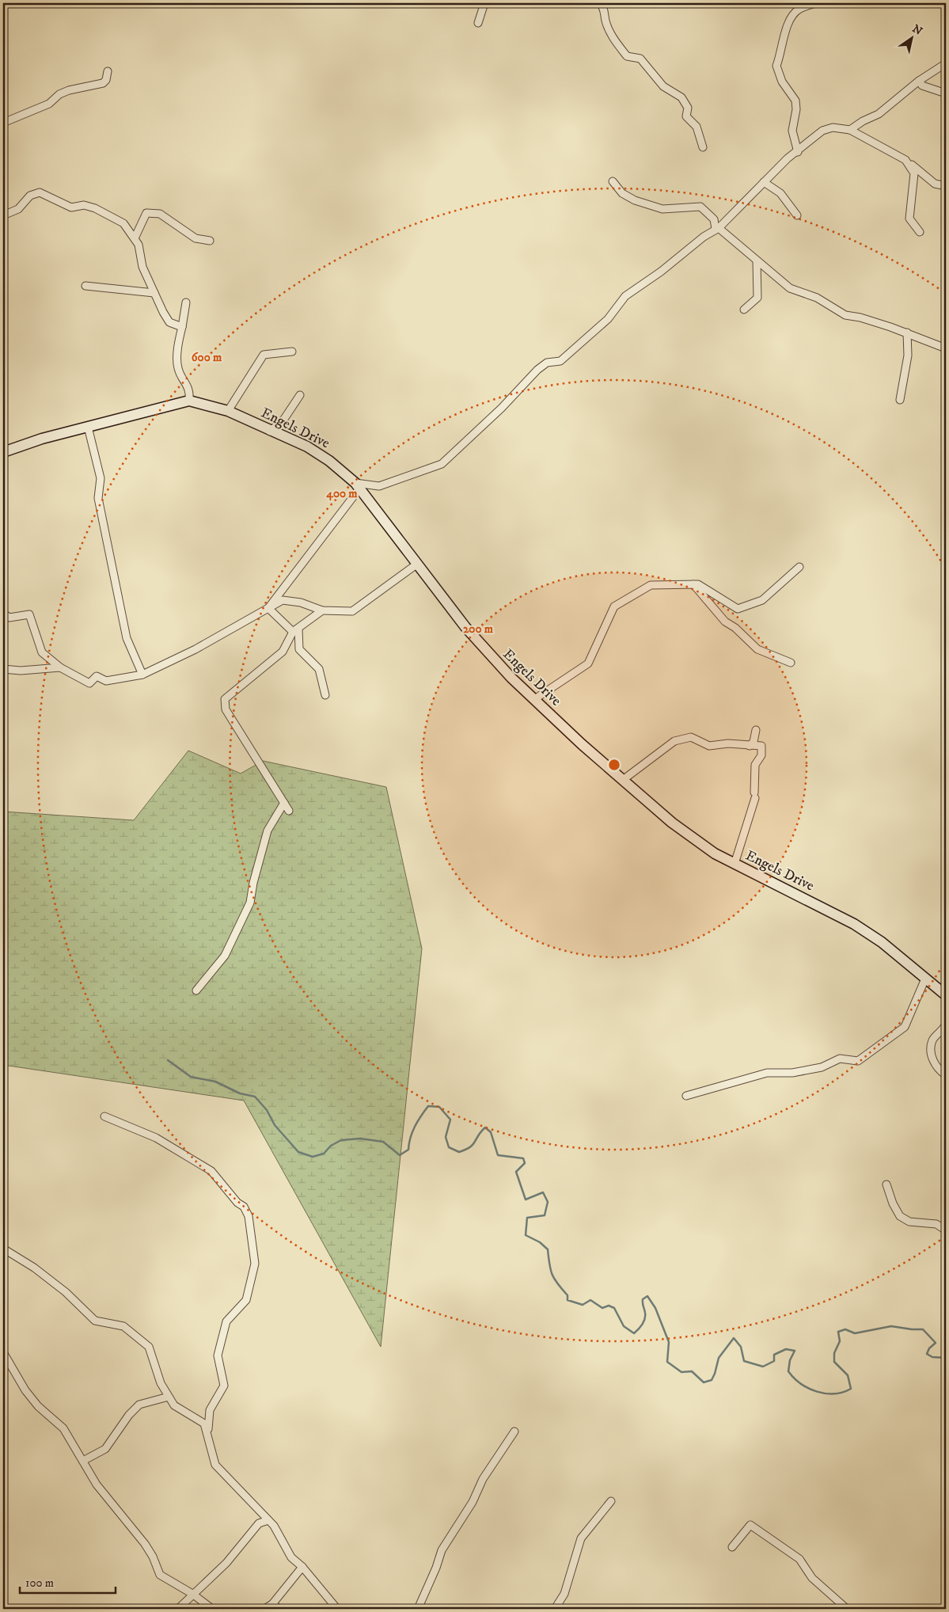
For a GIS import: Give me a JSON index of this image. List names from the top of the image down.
{
  "streets": {
    "street": ["Engels Drive"]
  },
  "scale_bar": "100 m",
  "north": "top right",
  "rings": ["600 m", "400 m", "200 m"]
}
